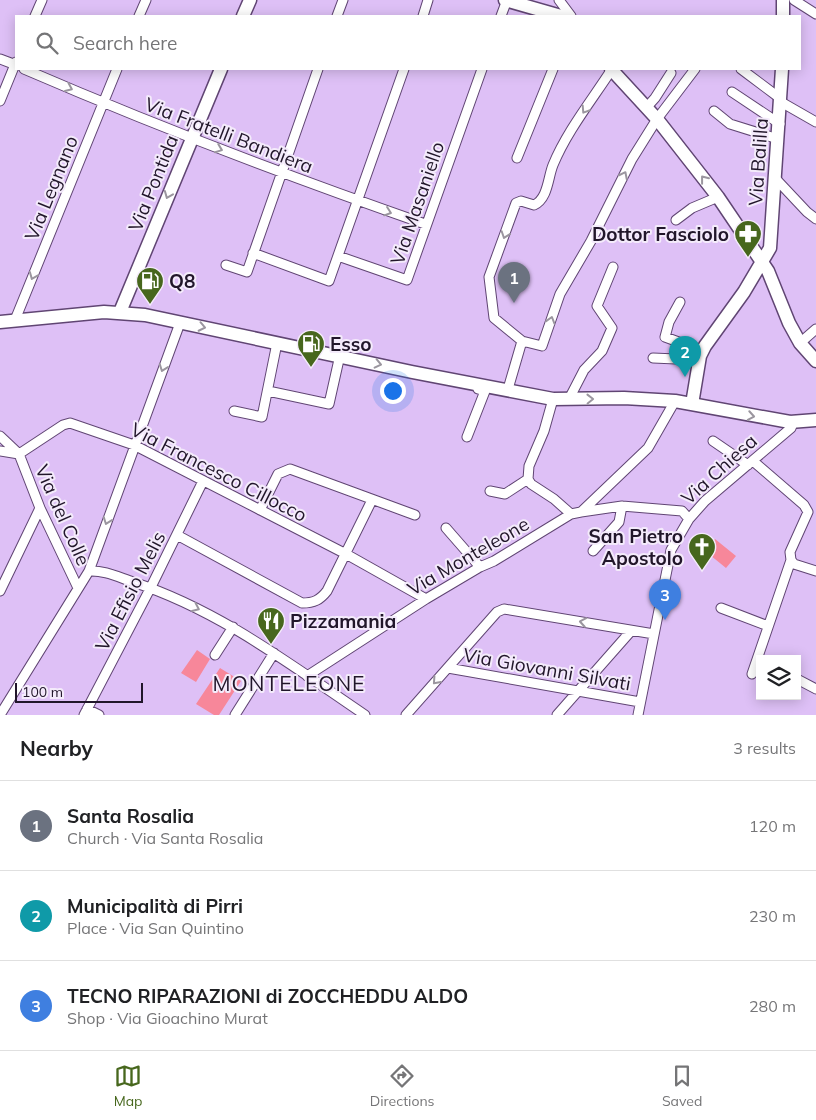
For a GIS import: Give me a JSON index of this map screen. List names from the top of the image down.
{
  "streets": {
    "street": [
      "Via Fratelli Bandiera",
      "Via Balilla",
      "Via Pontida",
      "Via Legnano",
      "Via Masaniello",
      "Via Chiesa",
      "Via Francesco Cillocco",
      "Via del Colle",
      "Via Monteleone",
      "Via Efisio Melis",
      "Via Giovanni Silvati"
    ]
  },
  "crossings": [
    ["Via Fratelli Bandiera", "Via Pontida"],
    ["Via Fratelli Bandiera", "Via Legnano"],
    ["Via Fratelli Bandiera", "Via Masaniello"],
    ["Via Chiesa", "Via Monteleone"],
    ["Via Francesco Cillocco", "Via del Colle"],
    ["Via Francesco Cillocco", "Via Monteleone"],
    ["Via Francesco Cillocco", "Via Efisio Melis"]
  ],
  "one_way": ["Via Fratelli Bandiera", "Via Legnano"],
  "districts": ["MONTELEONE"],
  "places": {
    "pharmacy": ["Dottor Fasciolo"],
    "fuel station": ["Q8", "Esso"],
    "church": ["San Pietro Apostolo"],
    "restaurant": ["Pizzamania"]
  },
  "scale_bar": "100 m",
  "page": {
    "search": "Search here",
    "pins": ["1", "2", "3"],
    "scale": "100 m",
    "heading": ["Nearby", "3 results"],
    "list": [
      {
        "mark": "1",
        "name": "Santa Rosalia",
        "note": "Church · Via Santa Rosalia",
        "value": "120 m"
      },
      {
        "mark": "2",
        "name": "Municipalità di Pirri",
        "note": "Place · Via San Quintino",
        "value": "230 m"
      },
      {
        "mark": "3",
        "name": "TECNO RIPARAZIONI di ZOCCHEDDU ALDO",
        "note": "Shop · Via Gioachino Murat",
        "value": "280 m"
      }
    ],
    "nav": ["Map", "Directions", "Saved"]
  }
}
